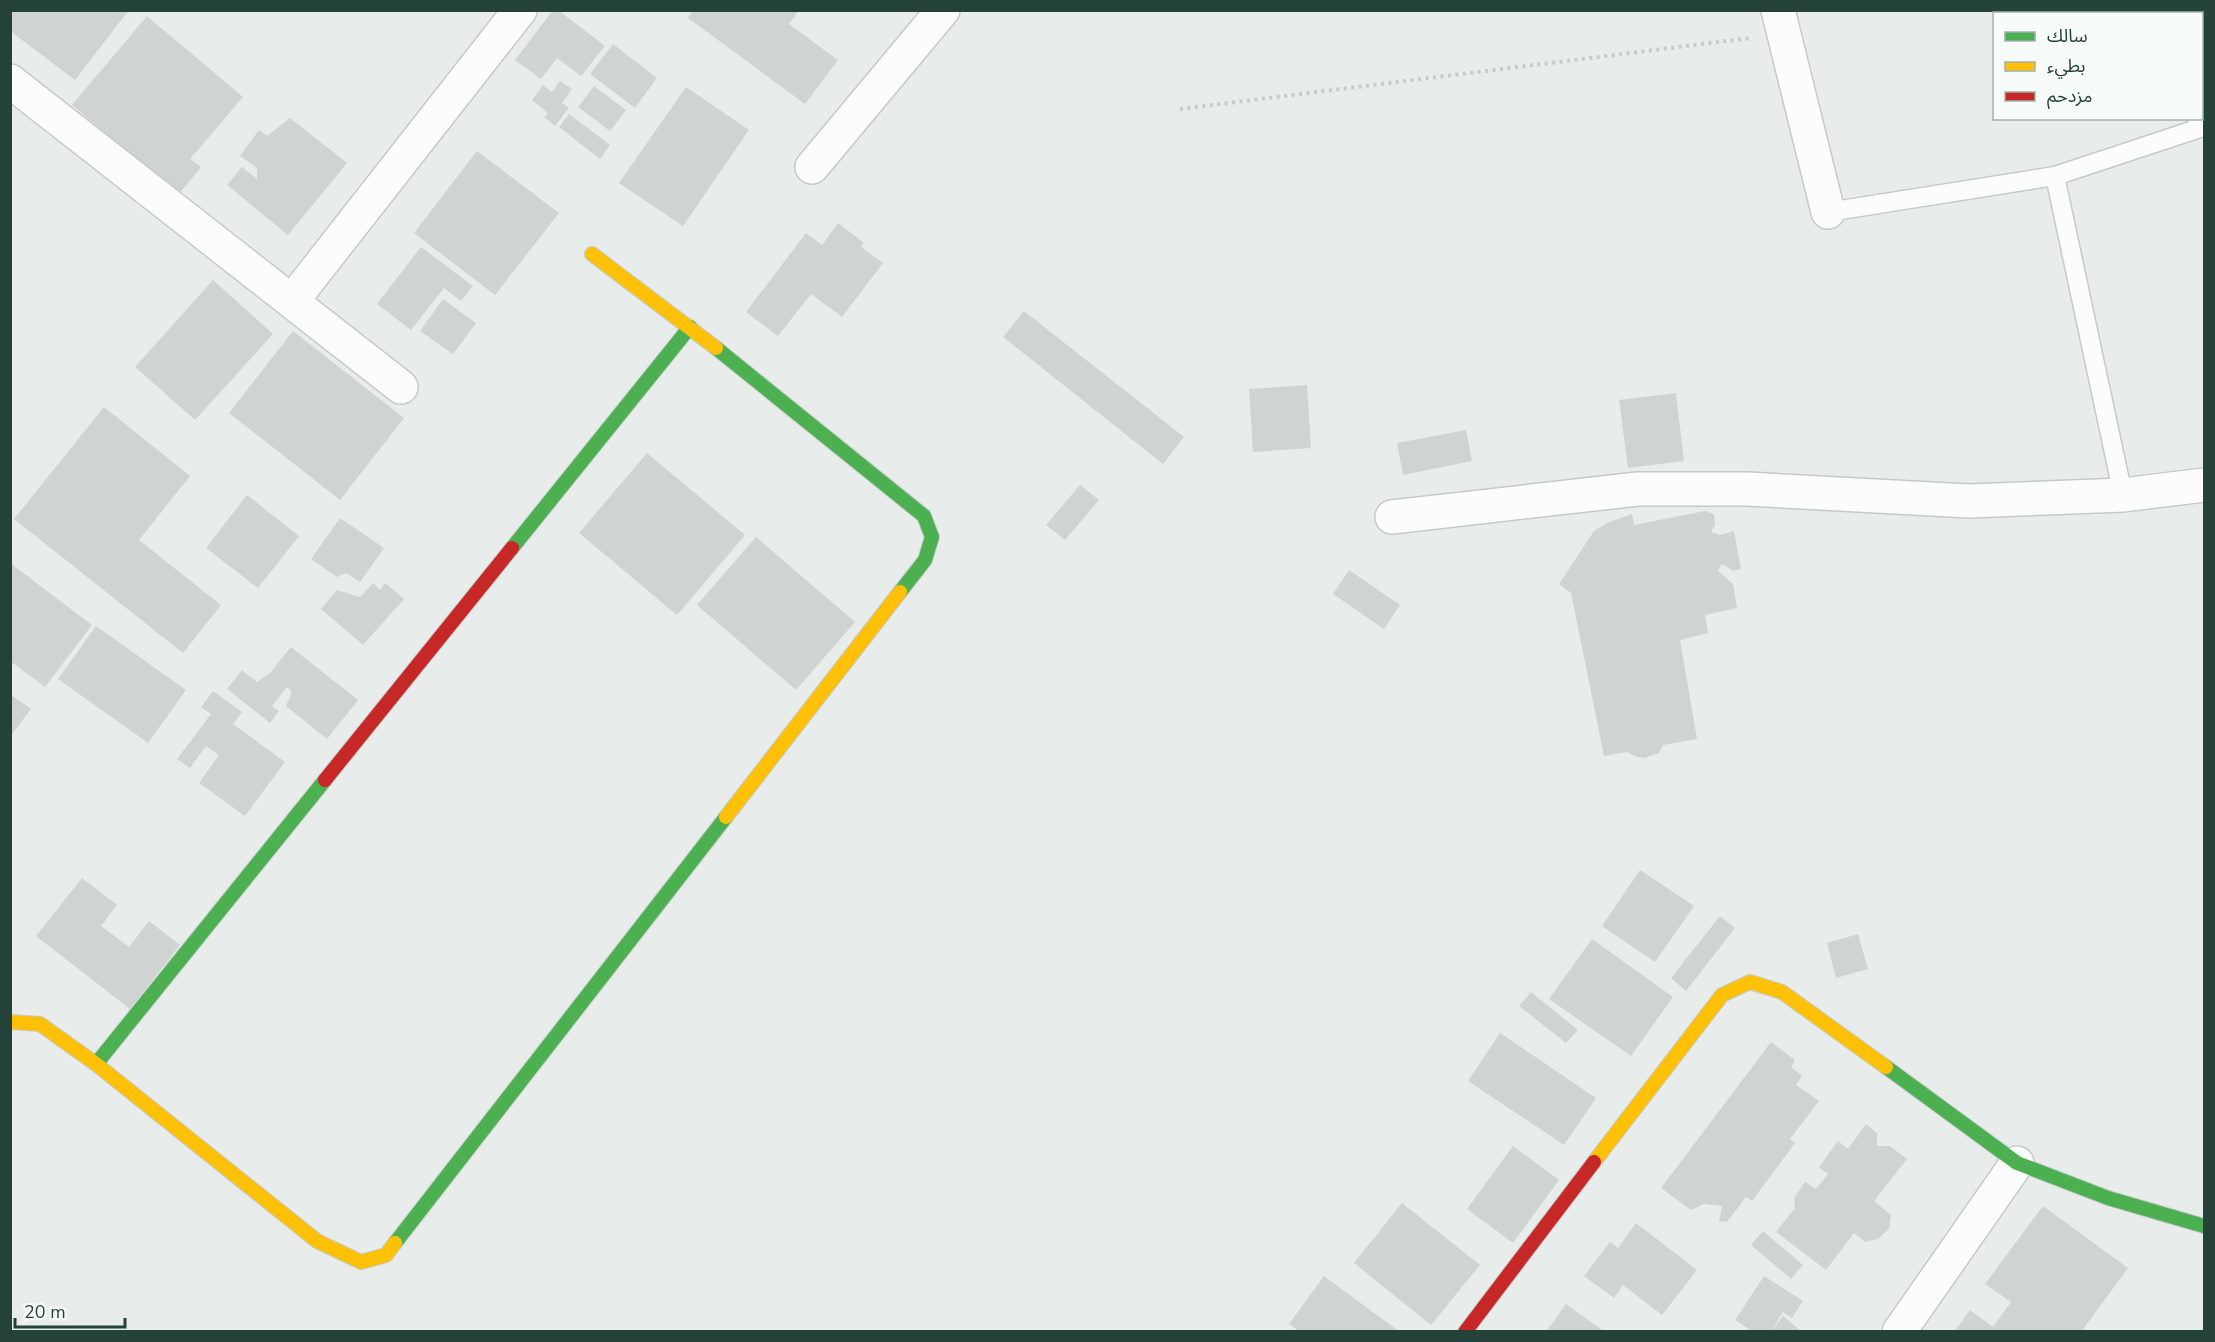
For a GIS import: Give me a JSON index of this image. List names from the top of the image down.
{
  "legend": ["سالك", "بطيء", "مزدحم"],
  "scale_bar": "20 m"
}
